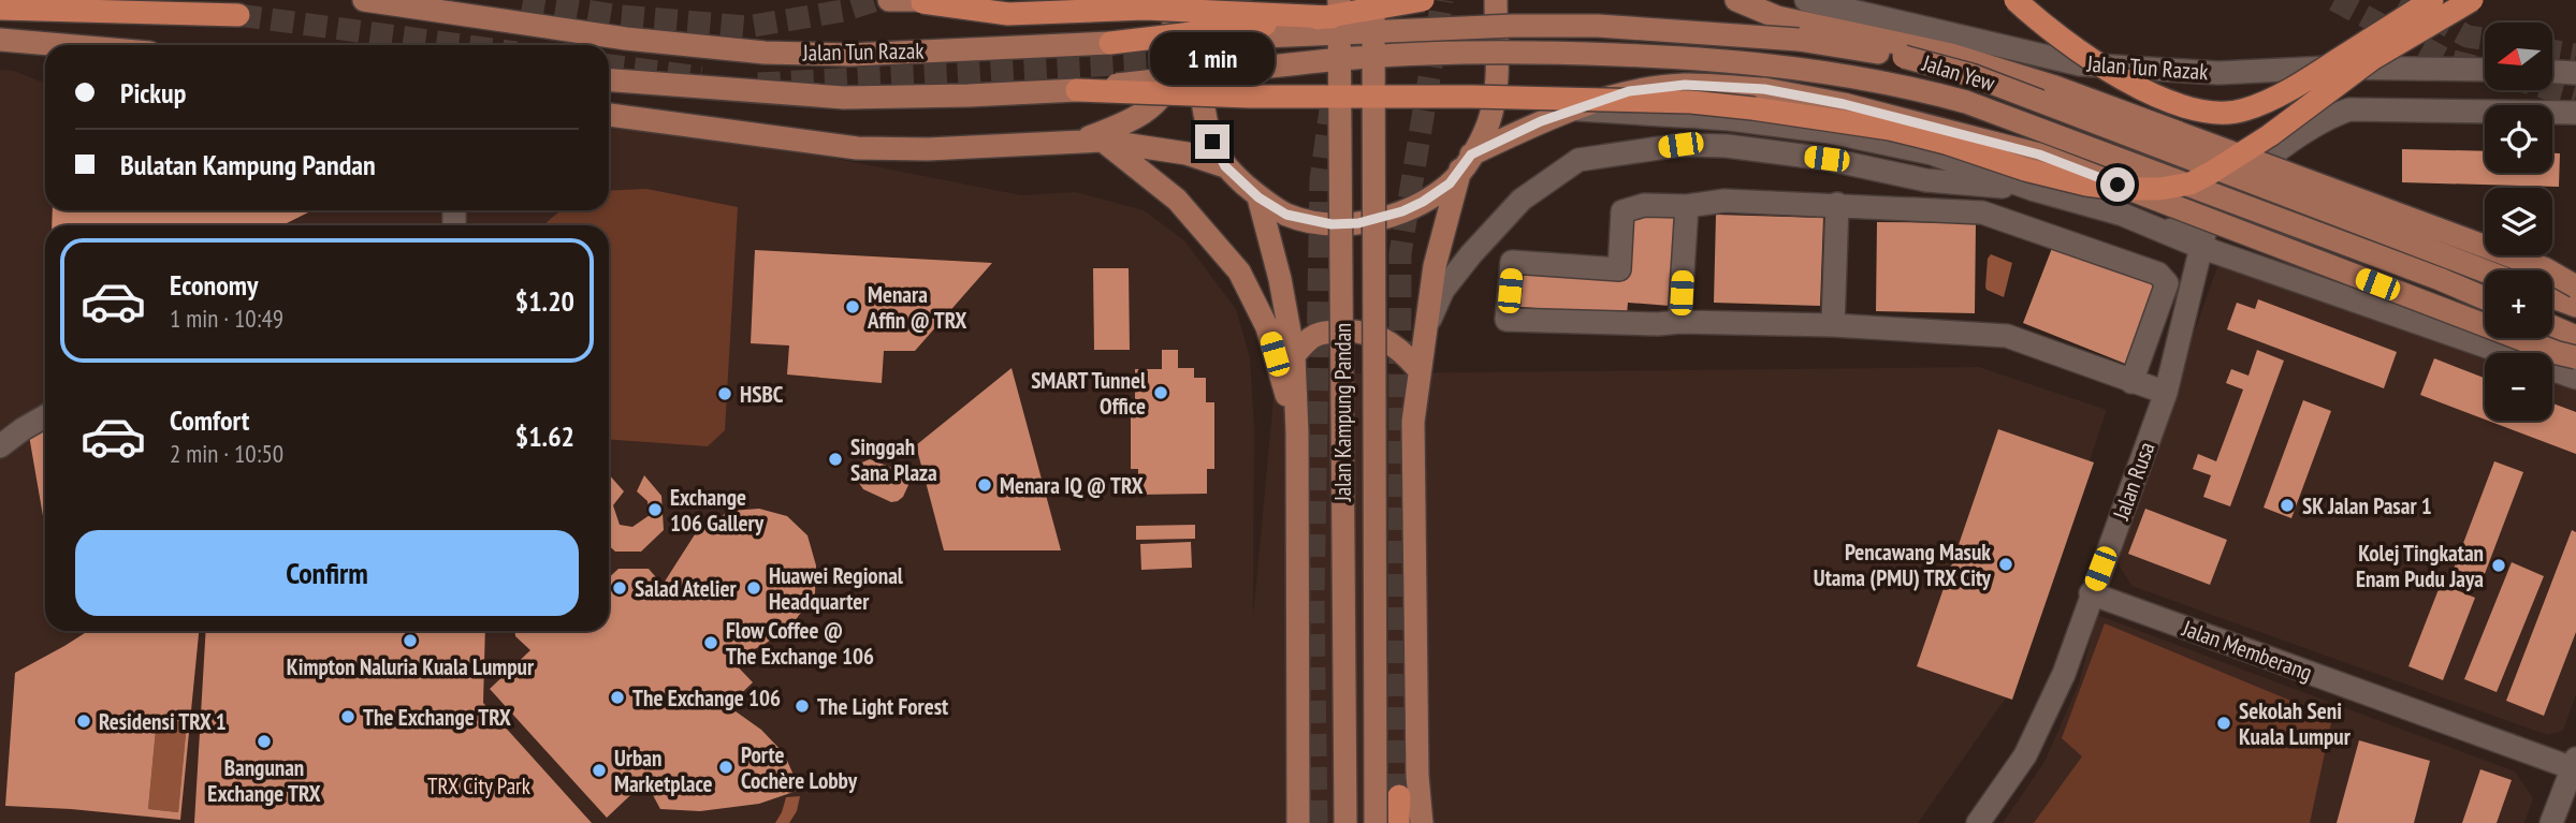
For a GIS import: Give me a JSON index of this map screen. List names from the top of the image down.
{
  "streets": {
    "main road": ["Jalan Tun Razak", "Jalan Yew", "Jalan Kampung Pandan"],
    "street": ["Jalan Rusa", "Jalan Memberang"]
  },
  "crossings": [
    ["Jalan Tun Razak", "Jalan Yew"],
    ["Jalan Rusa", "Jalan Memberang"]
  ],
  "parks": ["TRX City Park"],
  "places": [
    "Menara Affin @ TRX",
    "SMART Tunnel Office",
    "HSBC",
    "Singgah Sana Plaza",
    "Menara IQ @ TRX",
    "SK Jalan Pasar 1",
    "Exchange 106 Gallery",
    "Pencawang Masuk Utama (PMU) TRX City",
    "Kolej Tingkatan Enam Pudu Jaya",
    "Salad Atelier",
    "Huawei Regional Headquarter",
    "Kimpton Naluria Kuala Lumpur",
    "Flow Coffee @ The Exchange 106",
    "The Exchange 106",
    "The Light Forest",
    "The Exchange TRX",
    "Residensi TRX 1",
    "Sekolah Seni Kuala Lumpur",
    "Bangunan Exchange TRX",
    "Porte Cochère Lobby",
    "Urban Marketplace"
  ],
  "north": "left",
  "page": {
    "map_buttons": ["+", "−"],
    "bubble": "1 min",
    "banner": ["Pickup", "Bulatan Kampung Pandan"],
    "list": [
      {
        "name": "Economy",
        "note": "1 min · 10:49",
        "value": "$1.20"
      },
      {
        "name": "Comfort",
        "note": "2 min · 10:50",
        "value": "$1.62"
      }
    ],
    "buttons": "Confirm"
  }
}
